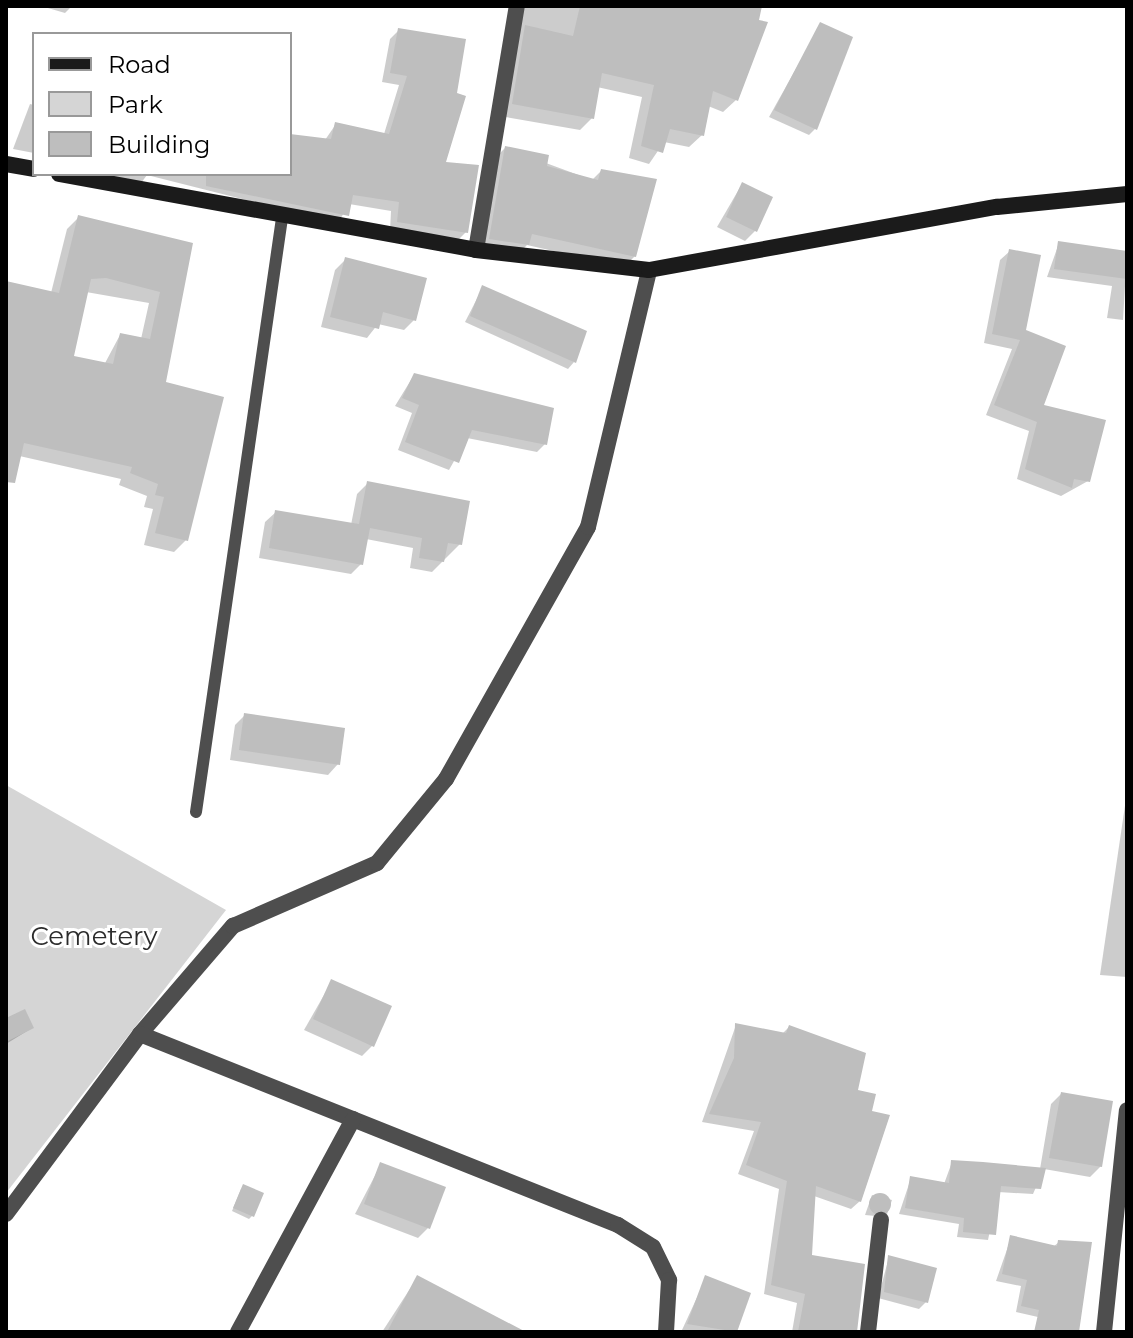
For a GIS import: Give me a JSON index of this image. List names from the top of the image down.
{
  "parks": ["Cemetery"],
  "legend": ["Road", "Park", "Building"]
}
